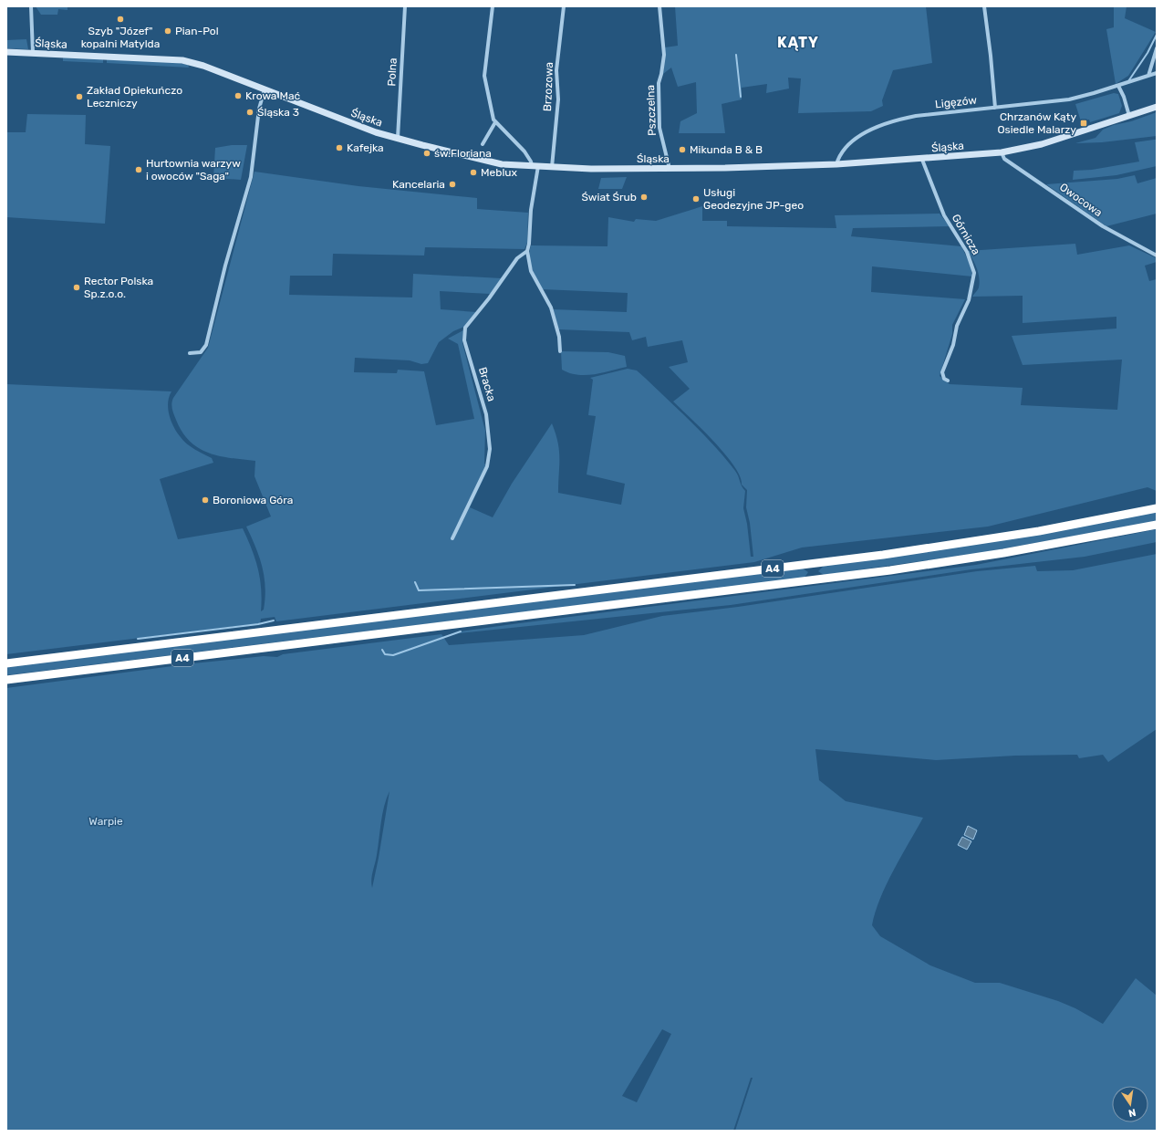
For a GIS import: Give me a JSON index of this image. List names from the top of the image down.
{
  "streets": {
    "highway": ["A4"],
    "main road": ["Śląska"],
    "street": [
      "Polna",
      "Brzozowa",
      "Ligęzów",
      "Pszczelna",
      "Owocowa",
      "Górnicza",
      "Bracka"
    ]
  },
  "crossings": [
    ["Śląska", "Polna"],
    ["Śląska", "Brzozowa"],
    ["Śląska", "Ligęzów"],
    ["Śląska", "Pszczelna"],
    ["Śląska", "Owocowa"],
    ["Śląska", "Górnicza"]
  ],
  "districts": ["KĄTY"],
  "parks": ["Warpie"],
  "places": {
    "other": [
      "Szyb \"Józef\" kopalni Matylda",
      "Pian-Pol",
      "Krowa Mać",
      "Zakład Opiekuńczo Leczniczy",
      "Śląska 3",
      "Kafejka",
      "Mikunda B & B",
      "św.Floriana",
      "Hurtownia warzyw i owoców \"Saga\"",
      "Meblux",
      "Kancelaria",
      "Świat Śrub",
      "Usługi Geodezyjne JP-geo",
      "Rector Polska Sp.z.o.o.",
      "Boroniowa Góra"
    ],
    "transit": ["Chrzanów Kąty Osiedle Malarzy"]
  },
  "north": "bottom"
}
